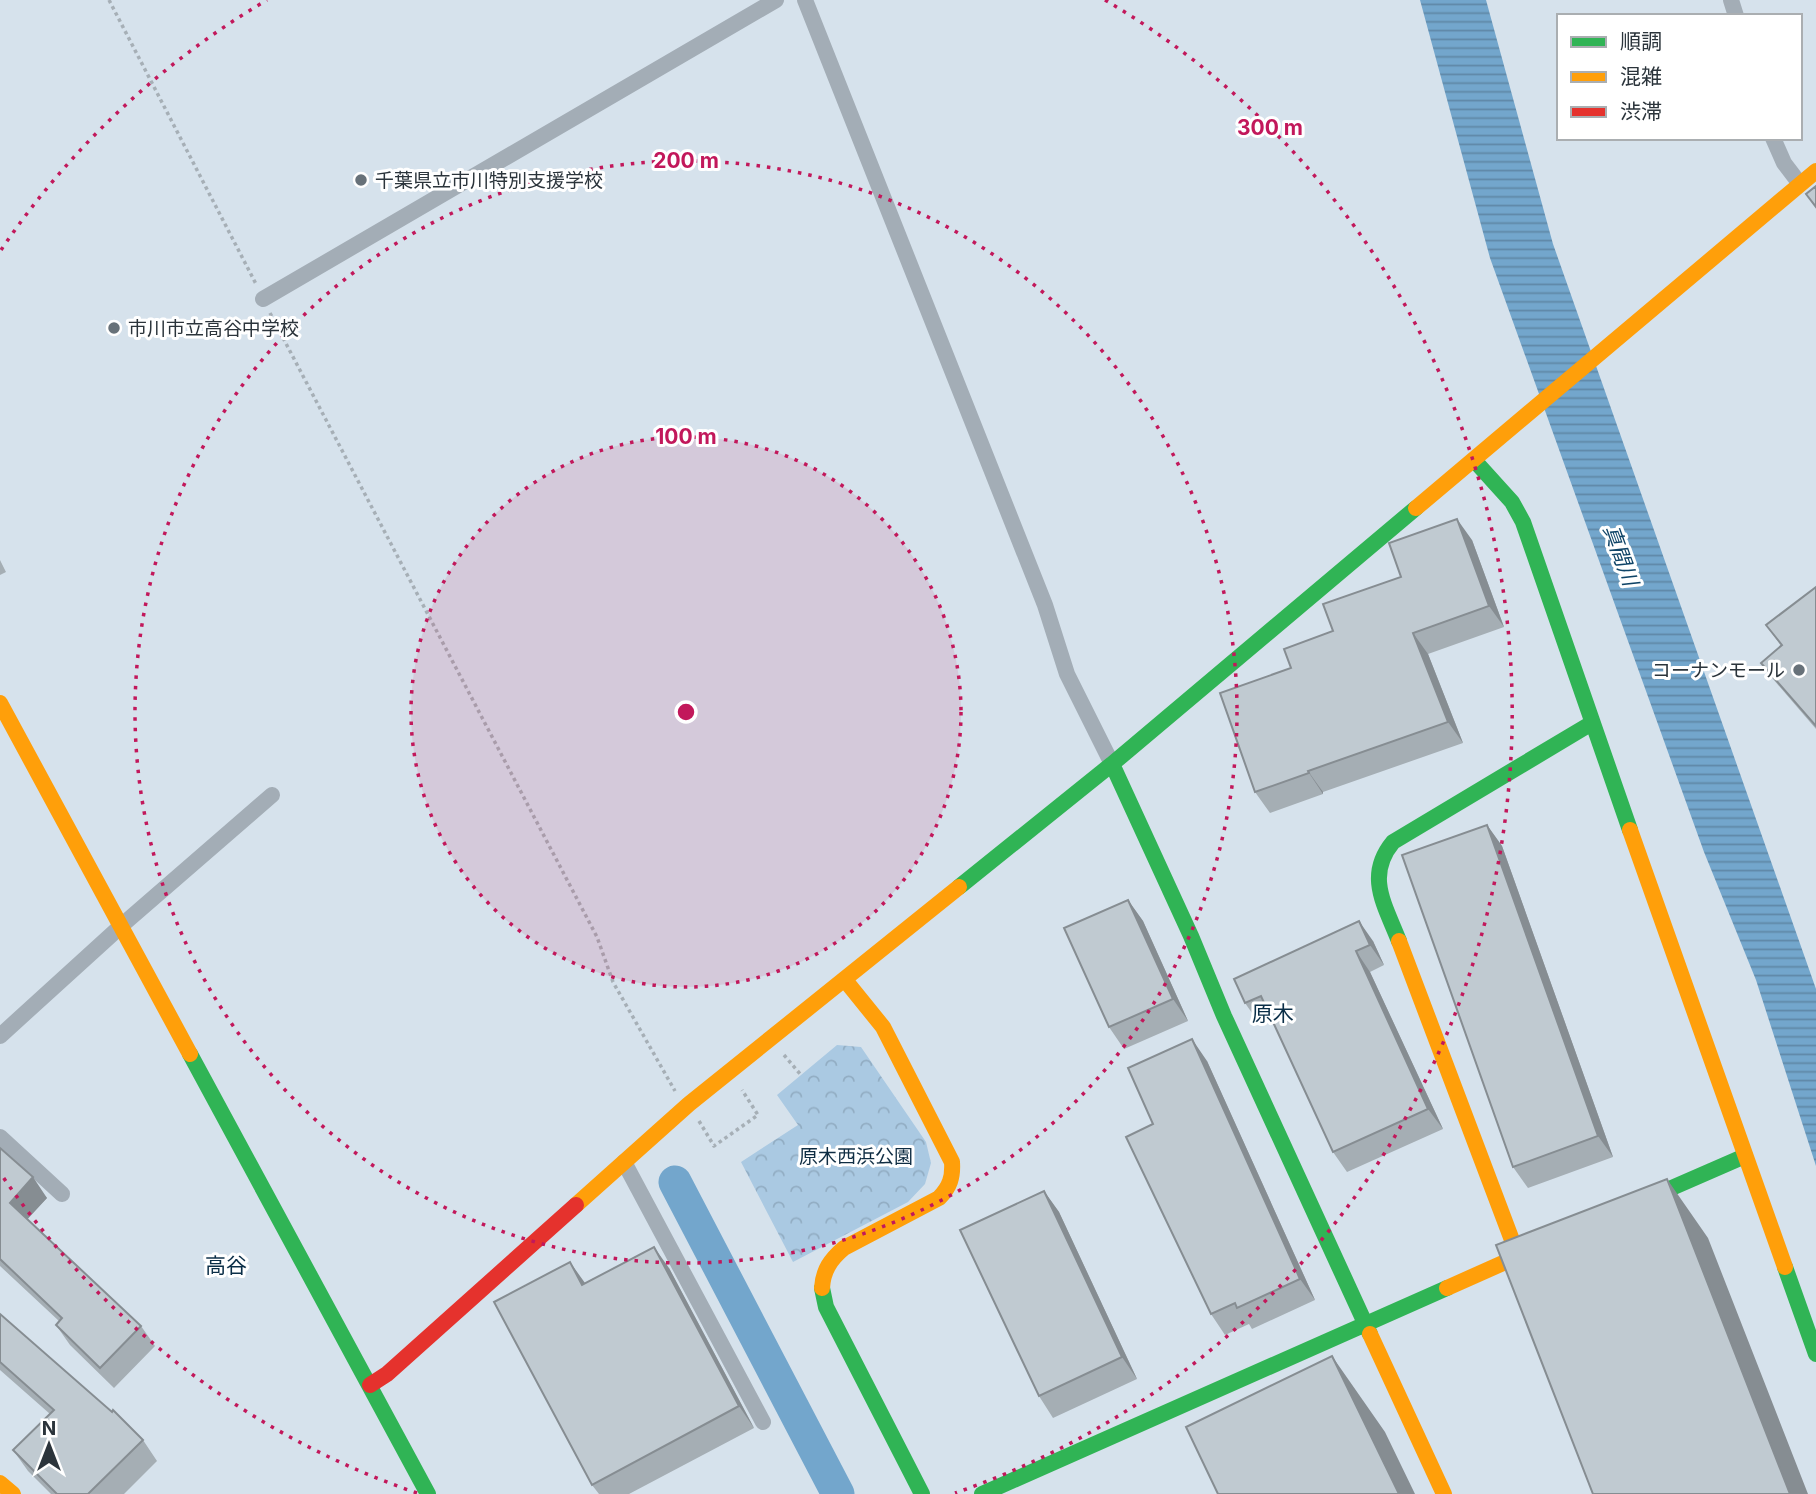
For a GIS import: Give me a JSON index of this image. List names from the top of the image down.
{
  "districts": ["原木", "高谷"],
  "water": ["真間川"],
  "parks": ["原木西浜公園"],
  "places": ["千葉県立市川特別支援学校", "市川市立高谷中学校", "コーナンモール"],
  "legend": ["順調", "混雑", "渋滞"],
  "north": "top",
  "rings": ["300 m", "200 m", "100 m"]
}
